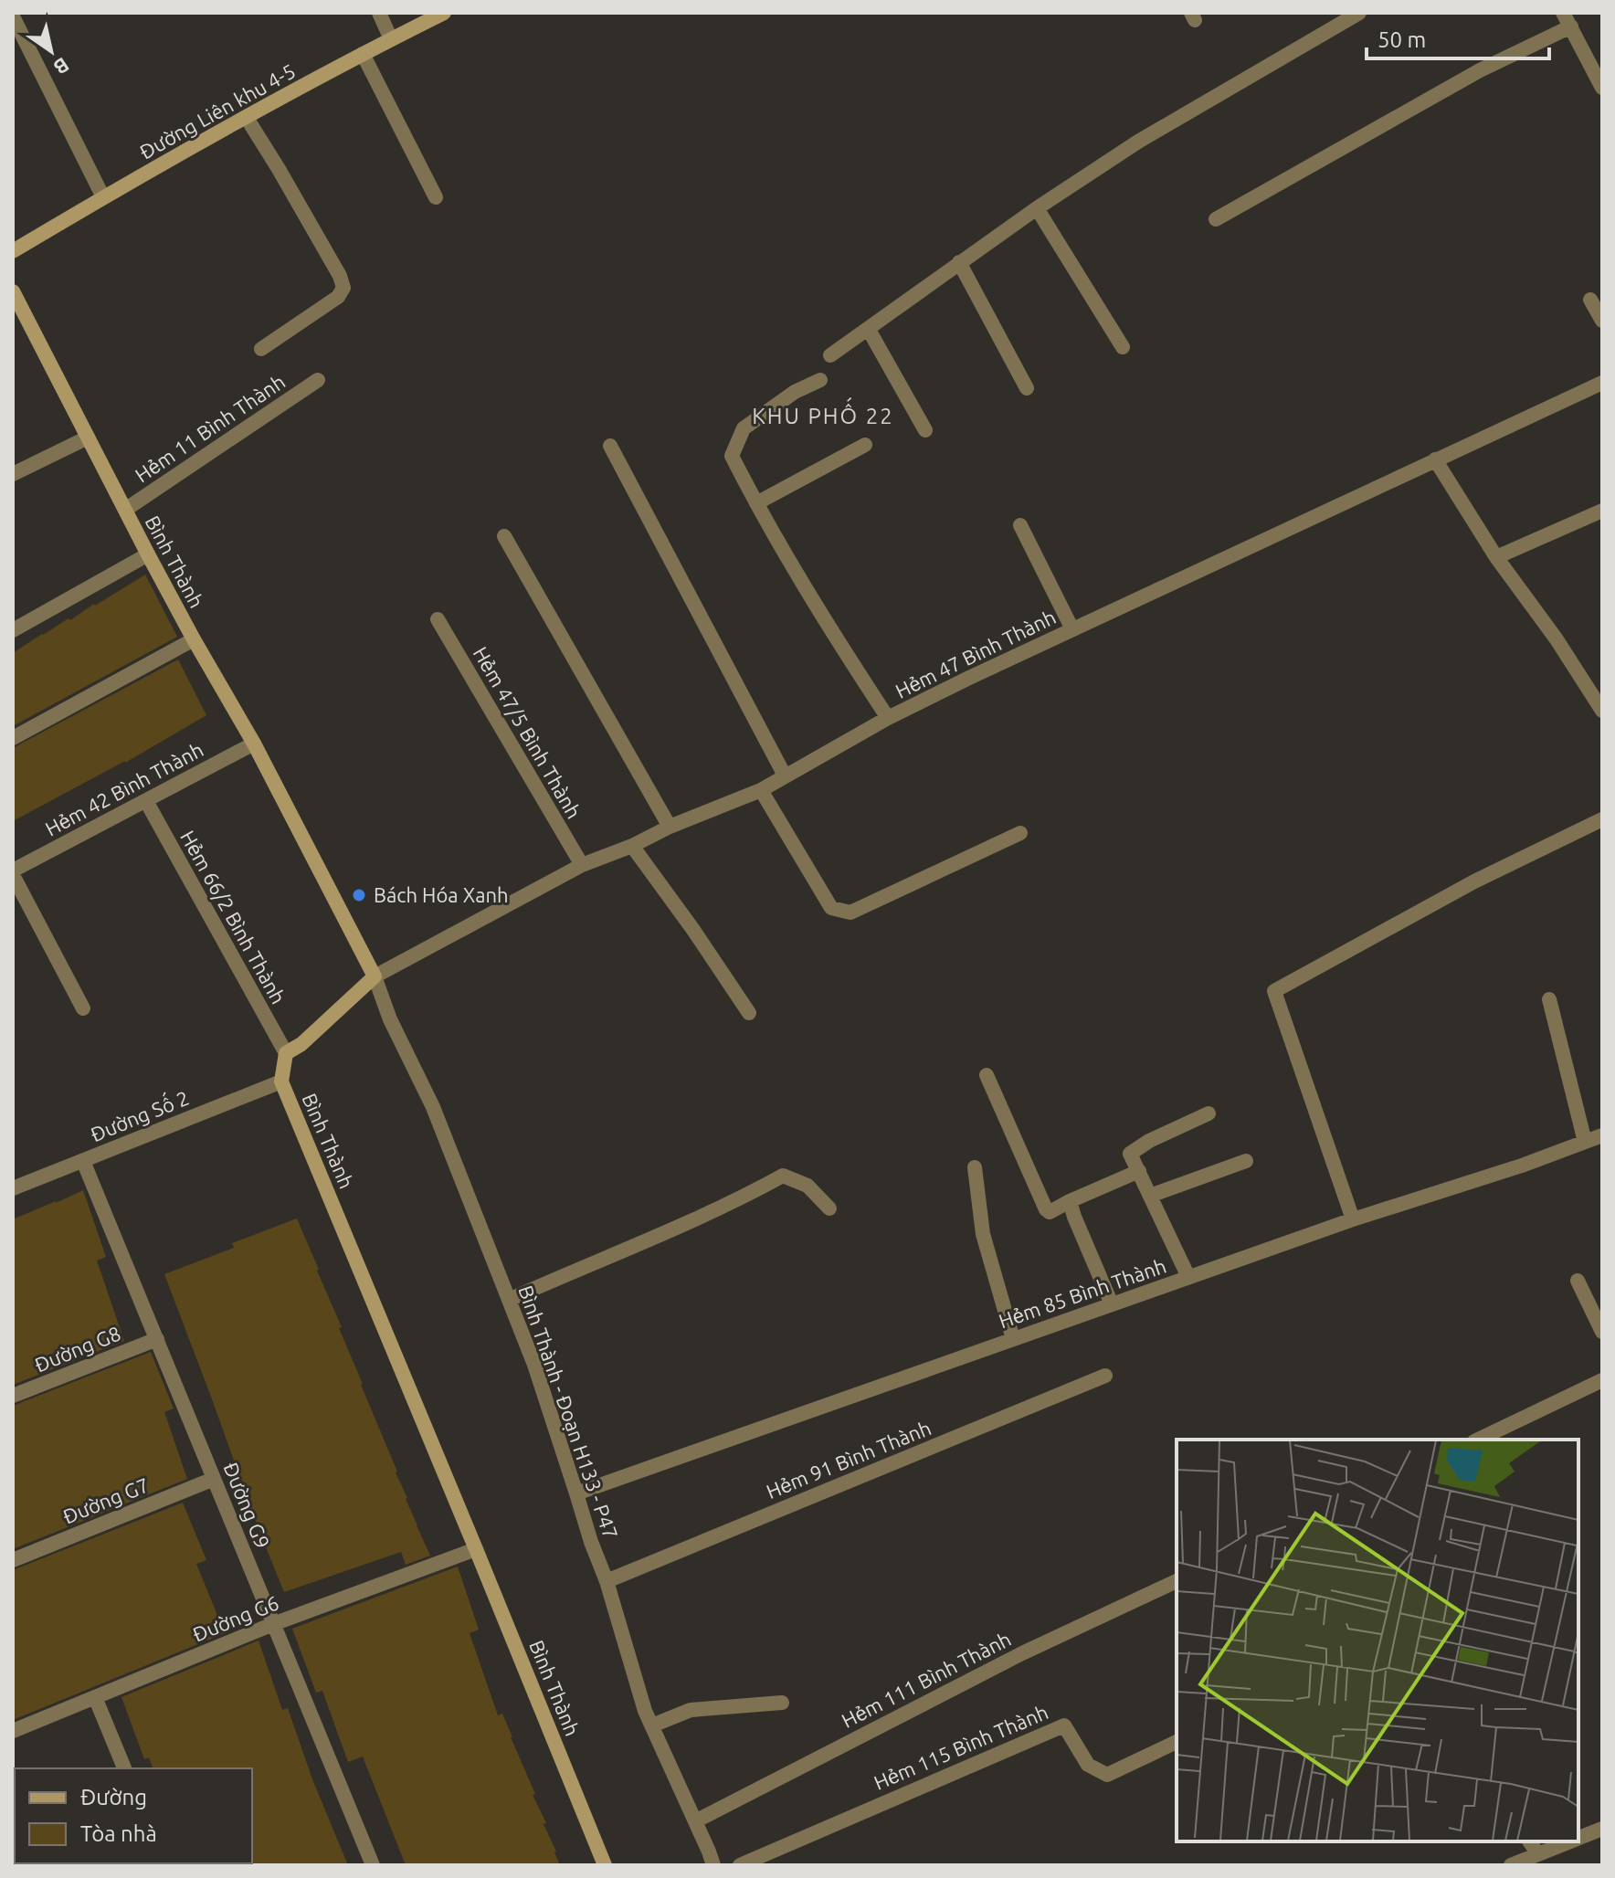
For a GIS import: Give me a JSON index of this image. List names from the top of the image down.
{
  "streets": {
    "street": [
      "Đường Liên khu 4-5",
      "Hẻm 11 Bình Thành",
      "Bình Thành",
      "Hẻm 47 Bình Thành",
      "Hẻm 47/5 Bình Thành",
      "Hẻm 42 Bình Thành",
      "Hẻm 66/2 Bình Thành",
      "Đường Số 2",
      "Hẻm 85 Bình Thành",
      "Đường G8",
      "Bình Thành - Đoạn H133 - P47",
      "Hẻm 91 Bình Thành",
      "Đường G7",
      "Đường G9",
      "Đường G6",
      "Hẻm 111 Bình Thành",
      "Hẻm 115 Bình Thành"
    ]
  },
  "crossings": [
    ["Hẻm 11 Bình Thành", "Bình Thành"],
    ["Bình Thành", "Hẻm 47 Bình Thành"],
    ["Bình Thành", "Hẻm 42 Bình Thành"],
    ["Bình Thành", "Hẻm 66/2 Bình Thành"],
    ["Bình Thành", "Đường Số 2"],
    ["Bình Thành", "Bình Thành - Đoạn H133 - P47"],
    ["Bình Thành", "Đường G6"],
    ["Hẻm 47 Bình Thành", "Hẻm 47/5 Bình Thành"],
    ["Hẻm 47 Bình Thành", "Bình Thành - Đoạn H133 - P47"],
    ["Hẻm 42 Bình Thành", "Hẻm 66/2 Bình Thành"],
    ["Đường Số 2", "Đường G9"],
    ["Hẻm 85 Bình Thành", "Bình Thành - Đoạn H133 - P47"],
    ["Đường G8", "Đường G9"],
    ["Bình Thành - Đoạn H133 - P47", "Hẻm 91 Bình Thành"],
    ["Bình Thành - Đoạn H133 - P47", "Hẻm 111 Bình Thành"],
    ["Đường G7", "Đường G9"],
    ["Đường G9", "Đường G6"]
  ],
  "districts": ["KHU PHỐ 22"],
  "places": ["Bách Hóa Xanh"],
  "legend": ["Đường", "Tòa nhà"],
  "scale_bar": "50 m",
  "north": "bottom right"
}
